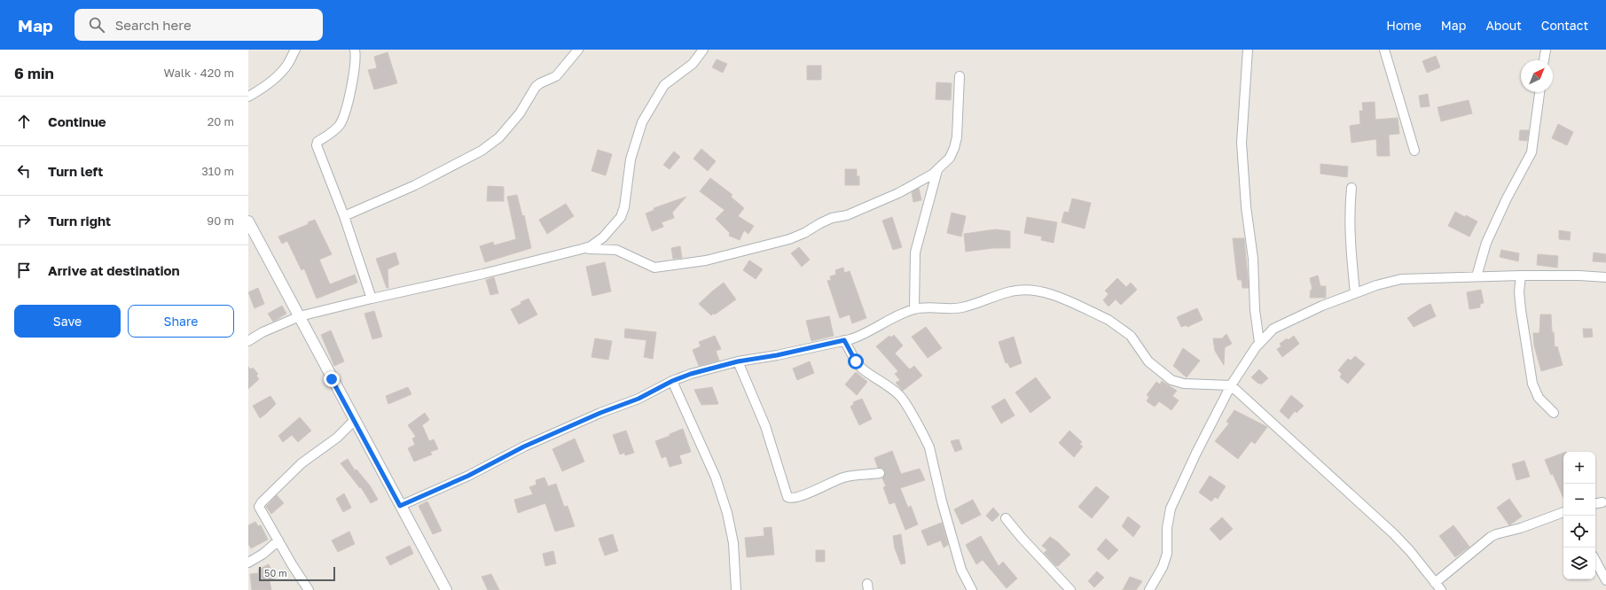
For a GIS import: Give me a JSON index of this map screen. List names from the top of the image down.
{
  "scale_bar": "50 m",
  "north": "top right",
  "page": {
    "header": "Map",
    "search": "Search here",
    "nav": [
      "Home",
      "Map",
      "About",
      "Contact"
    ],
    "heading": ["6 min", "Walk · 420 m"],
    "list": [
      ["Continue", "20 m"],
      ["Turn left", "310 m"],
      ["Turn right", "90 m"],
      "Arrive at destination"
    ],
    "buttons": ["Save", "Share"],
    "map_buttons": ["+", "−"],
    "scale": "50 m"
  }
}
